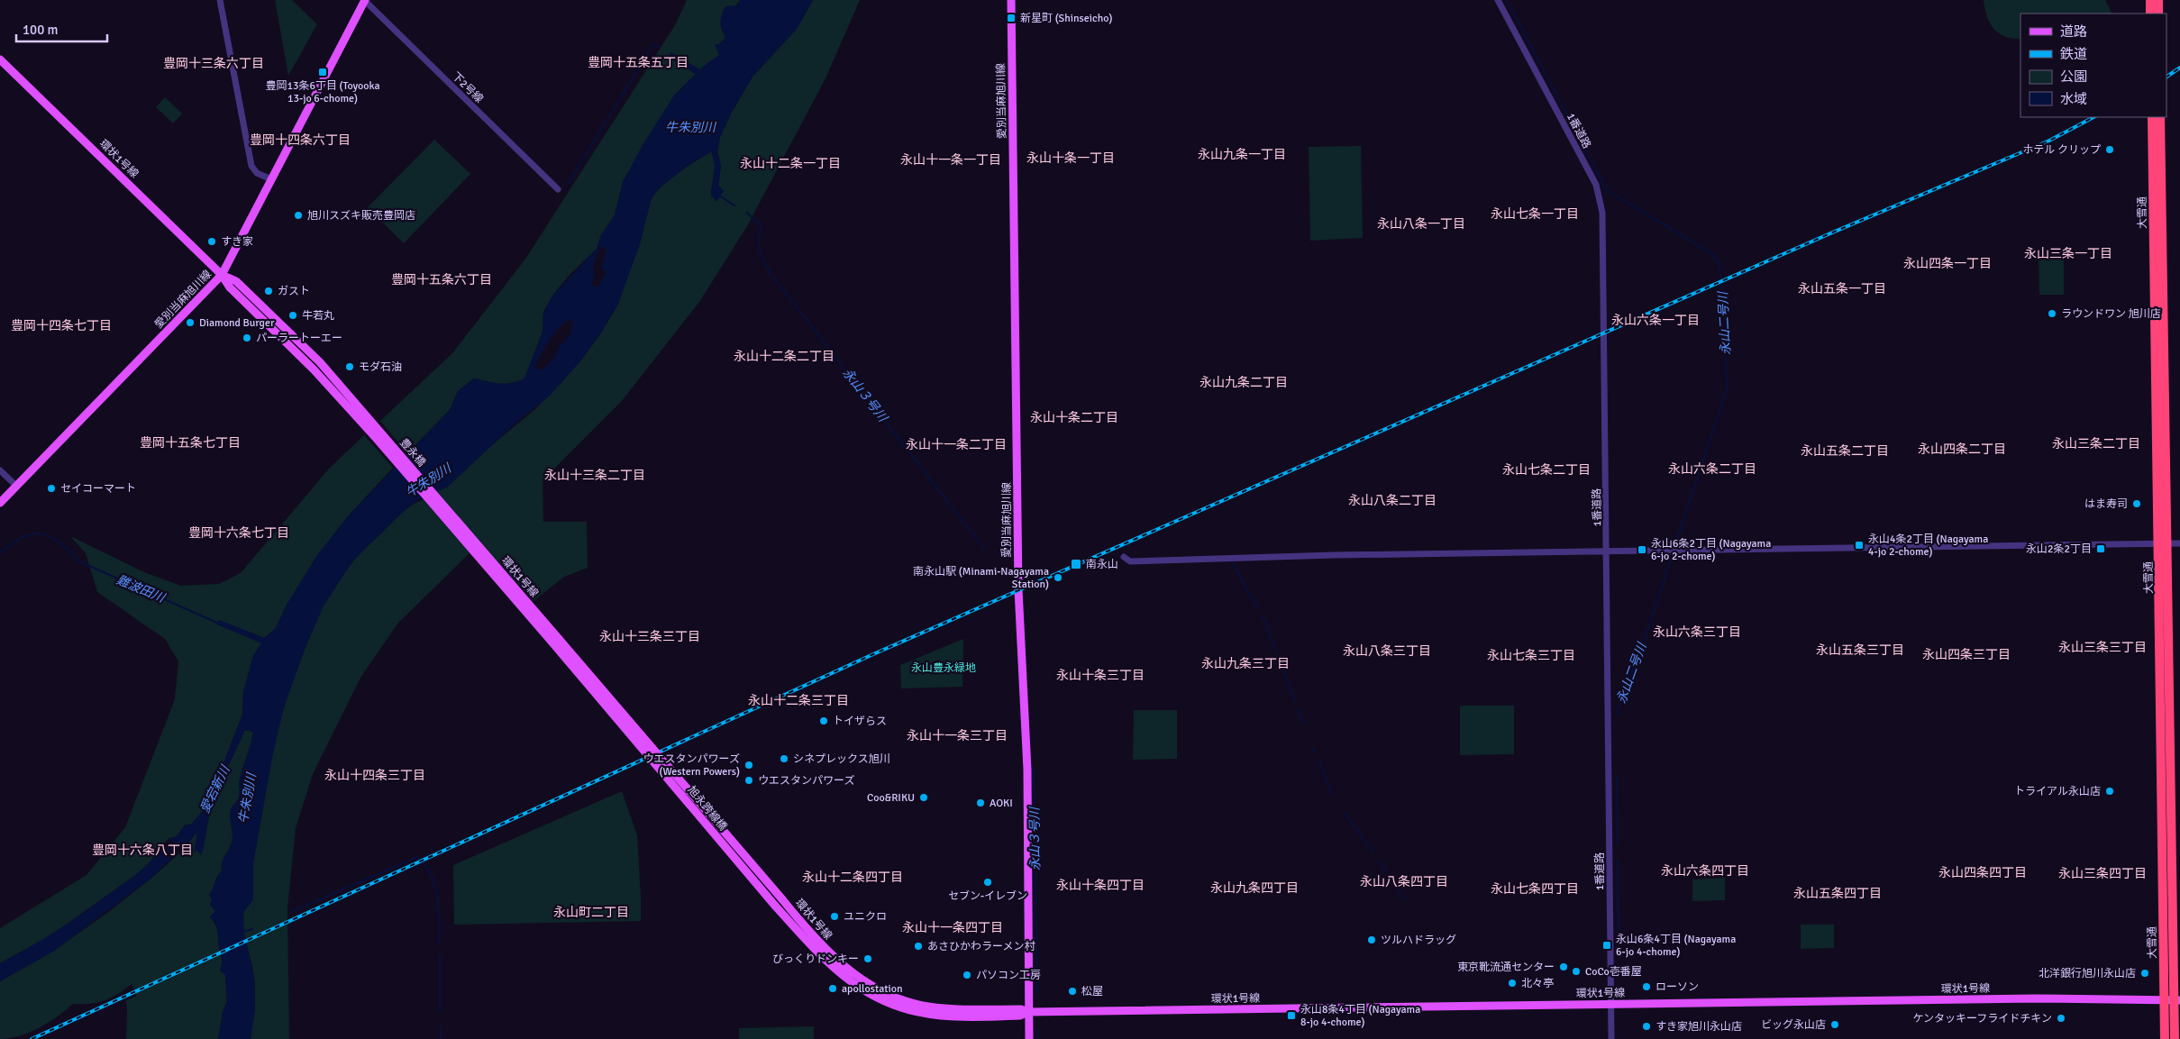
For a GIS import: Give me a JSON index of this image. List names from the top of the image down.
{
  "streets": {
    "highway": ["大雪通"],
    "main road": [
      "愛別当麻旭川線",
      "環状1号線",
      "豊永橋",
      "旭永跨線橋"
    ],
    "street": ["下2号線", "1番道路"]
  },
  "crossings": [
    ["下2号線", "愛別当麻旭川線"],
    ["愛別当麻旭川線", "環状1号線"],
    ["1番道路", "環状1号線"],
    ["環状1号線", "大雪通"],
    ["環状1号線", "豊永橋"],
    ["環状1号線", "旭永跨線橋"]
  ],
  "districts": [
    "豊岡十五条五丁目",
    "豊岡十三条六丁目",
    "豊岡十四条六丁目",
    "永山九条一丁目",
    "永山十条一丁目",
    "永山十一条一丁目",
    "永山十二条一丁目",
    "永山七条一丁目",
    "永山八条一丁目",
    "永山三条一丁目",
    "永山四条一丁目",
    "豊岡十五条六丁目",
    "永山五条一丁目",
    "永山六条一丁目",
    "豊岡十四条七丁目",
    "永山十二条二丁目",
    "永山九条二丁目",
    "永山十条二丁目",
    "豊岡十五条七丁目",
    "永山三条二丁目",
    "永山十一条二丁目",
    "永山四条二丁目",
    "永山五条二丁目",
    "永山六条二丁目",
    "永山七条二丁目",
    "永山十三条二丁目",
    "永山八条二丁目",
    "豊岡十六条七丁目",
    "永山六条三丁目",
    "永山十三条三丁目",
    "永山三条三丁目",
    "永山五条三丁目",
    "永山八条三丁目",
    "永山四条三丁目",
    "永山七条三丁目",
    "永山九条三丁目",
    "永山十条三丁目",
    "永山十二条三丁目",
    "永山十一条三丁目",
    "永山十四条三丁目",
    "豊岡十六条八丁目",
    "永山六条四丁目",
    "永山四条四丁目",
    "永山三条四丁目",
    "永山十二条四丁目",
    "永山八条四丁目",
    "永山十条四丁目",
    "永山九条四丁目",
    "永山七条四丁目",
    "永山五条四丁目",
    "永山町二丁目",
    "永山十一条四丁目"
  ],
  "water": [
    "牛朱別川",
    "永山二号川",
    "永山３号川",
    "難波田川",
    "愛宕新川"
  ],
  "parks": ["永山豊永緑地"],
  "places": {
    "transit": [
      "新星町 (Shinseicho)",
      "豊岡13条6丁目 (Toyooka 13-jo 6-chome)",
      "永山4条2丁目 (Nagayama 4-jo 2-chome)",
      "永山2条2丁目",
      "永山6条2丁目 (Nagayama 6-jo 2-chome)",
      "南永山",
      "永山6条4丁目 (Nagayama 6-jo 4-chome)",
      "永山8条4丁目 (Nagayama 8-jo 4-chome)"
    ],
    "other": [
      "ホテル クリップ",
      "旭川スズキ販売豊岡店",
      "すき家",
      "ガスト",
      "ラウンドワン 旭川店",
      "牛若丸",
      "Diamond Burger",
      "パーラートーエー",
      "モダ石油",
      "セイコーマート",
      "はま寿司",
      "南永山駅 (Minami-Nagayama Station)",
      "トイザらス",
      "シネプレックス旭川",
      "ウエスタンパワーズ (Western Powers)",
      "ウエスタンパワーズ",
      "トライアル永山店",
      "Coo&RIKU",
      "AOKI",
      "セブン-イレブン",
      "ユニクロ",
      "ツルハドラッグ",
      "あさひかわラーメン村",
      "びっくりドンキー",
      "東京靴流通センター",
      "CoCo壱番屋",
      "北洋銀行旭川永山店",
      "パソコン工房",
      "北々亭",
      "ローソン",
      "apollostation",
      "松屋",
      "ケンタッキーフライドチキン",
      "ビッグ永山店",
      "すき家旭川永山店"
    ]
  },
  "legend": [
    "道路",
    "鉄道",
    "公園",
    "水域"
  ],
  "scale_bar": "100 m"
}
